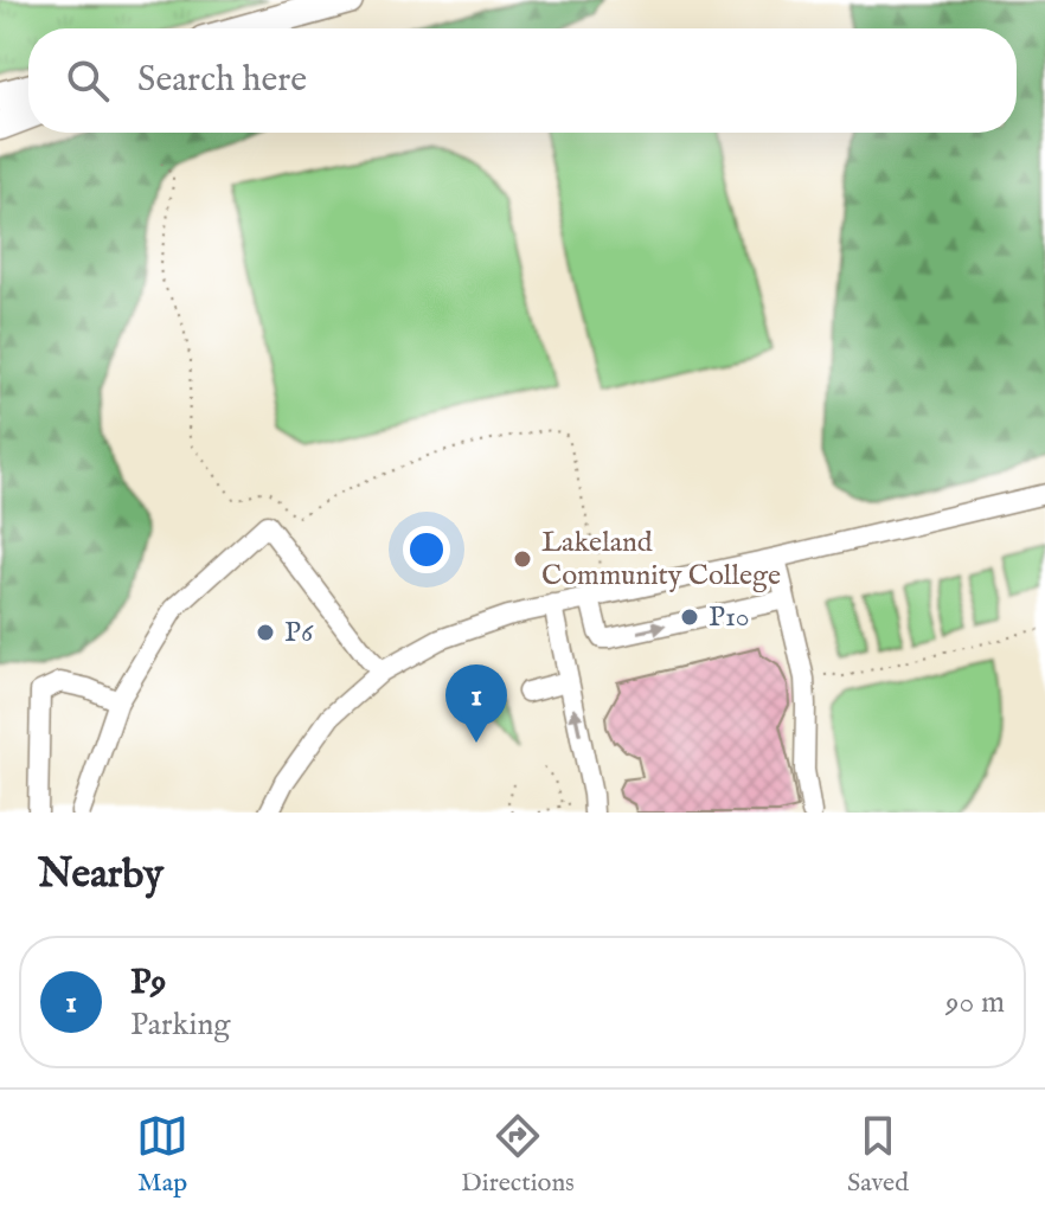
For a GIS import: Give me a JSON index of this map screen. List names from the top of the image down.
{
  "places": ["Lakeland Community College", "P10", "P6"],
  "page": {
    "search": "Search here",
    "pins": "1",
    "heading": "Nearby",
    "list": [
      {
        "mark": "1",
        "name": "P9",
        "note": "Parking",
        "value": "90 m"
      }
    ],
    "nav": ["Map", "Directions", "Saved"]
  }
}
